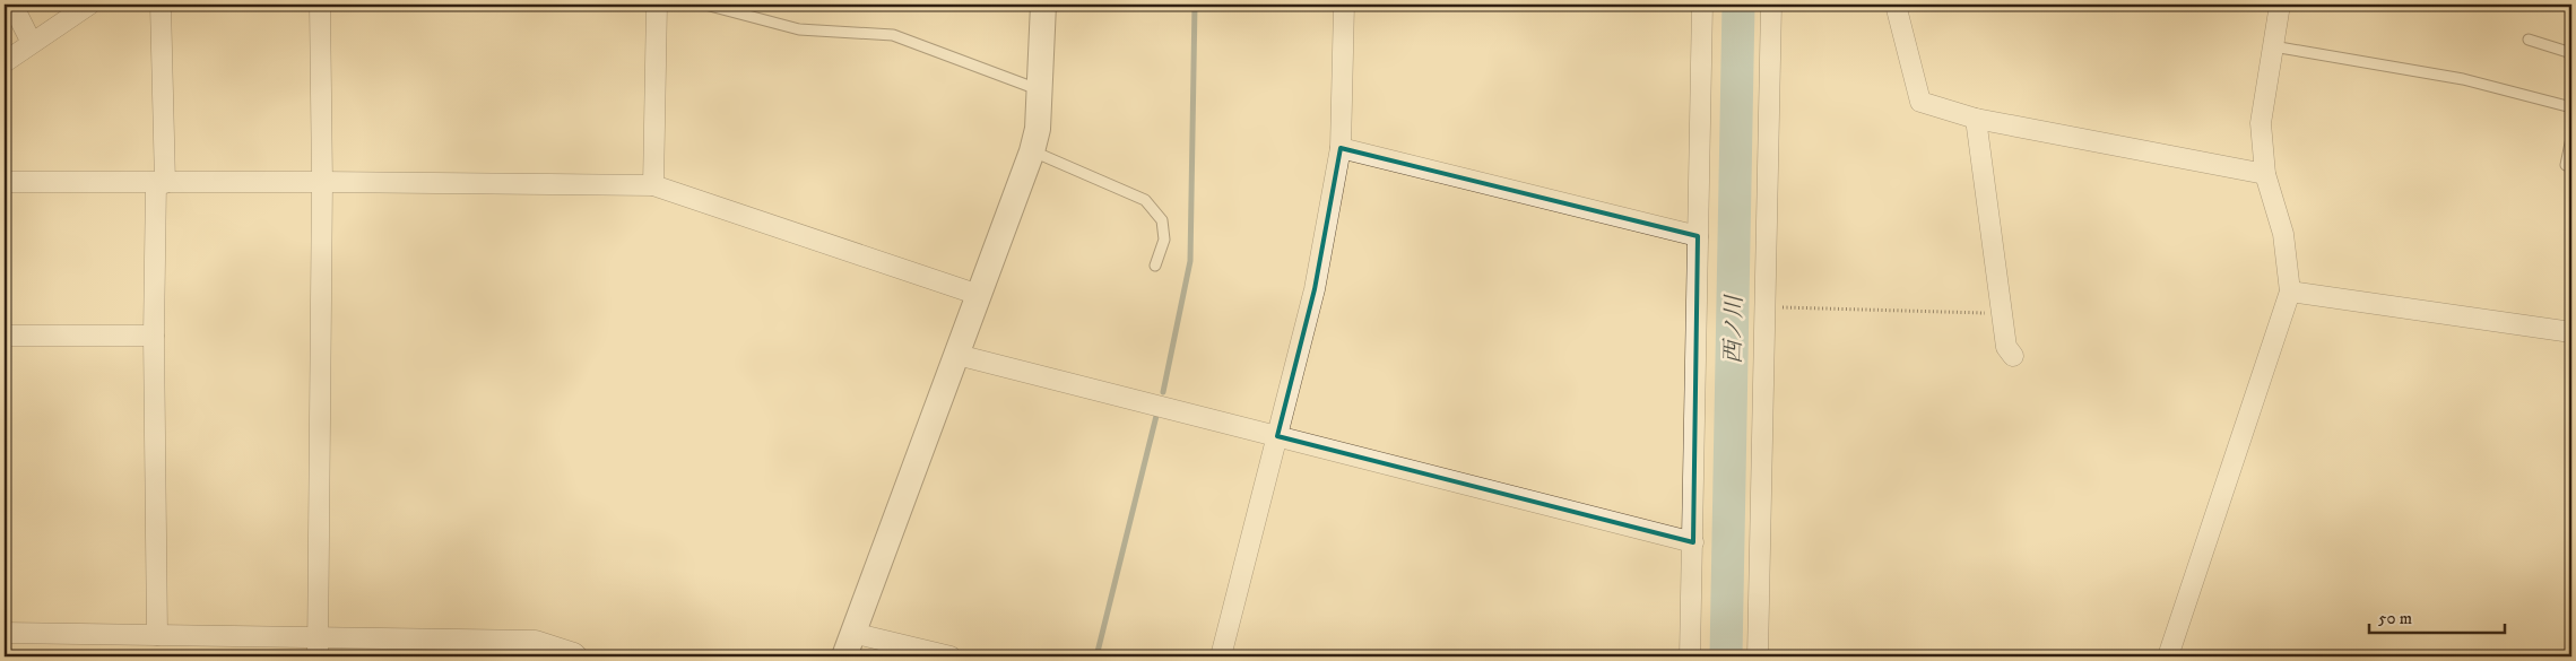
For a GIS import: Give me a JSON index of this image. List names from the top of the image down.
{
  "water": ["西ノ川"],
  "scale_bar": "50 m"
}
